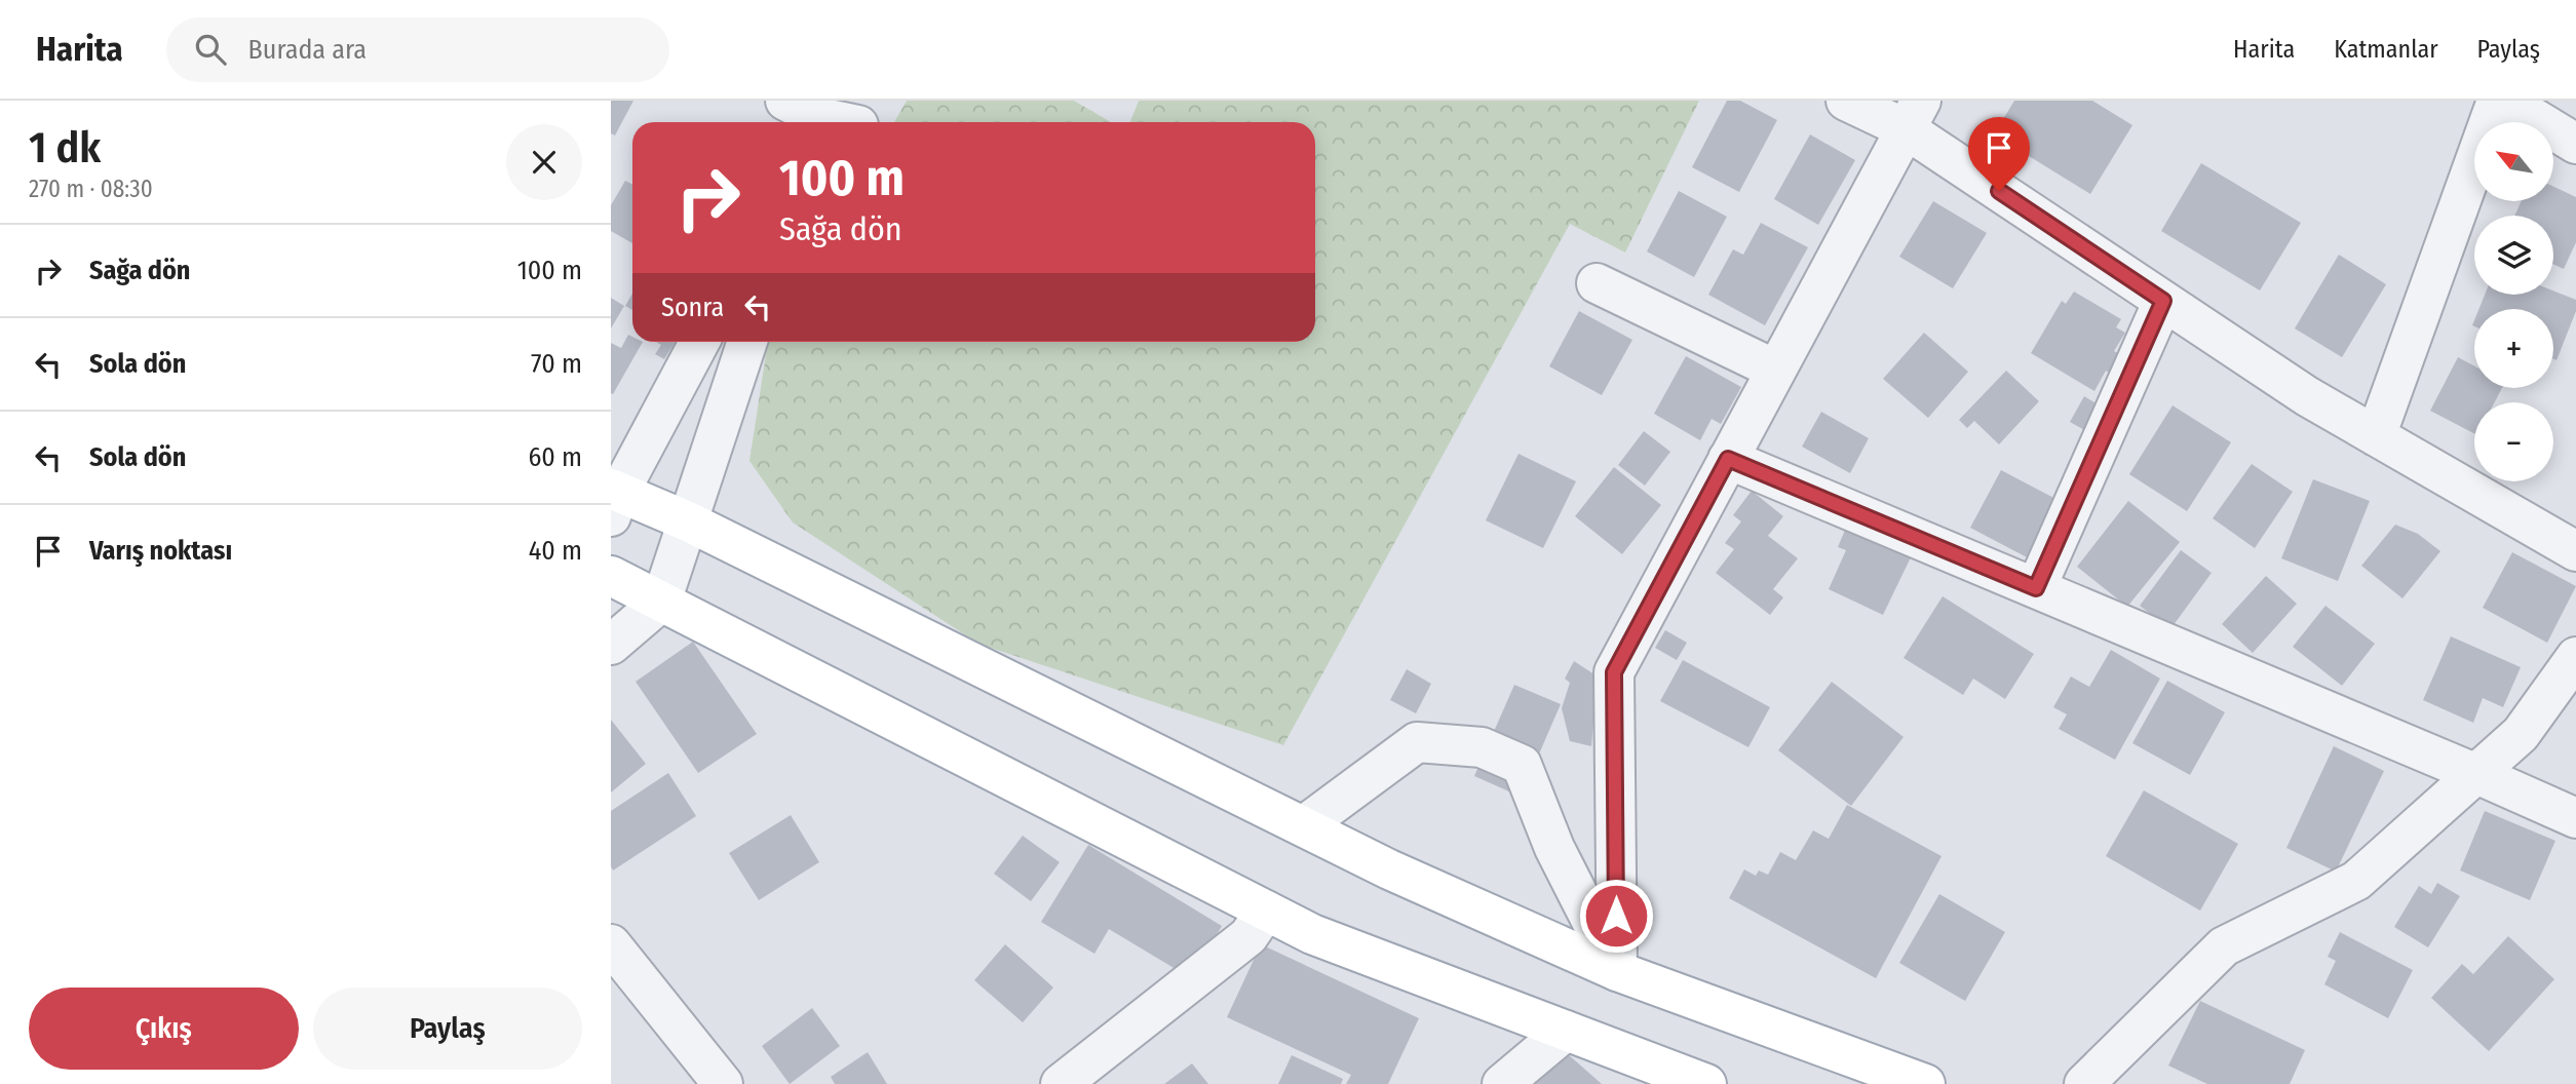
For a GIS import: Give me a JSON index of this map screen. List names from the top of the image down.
{
  "north": "top left",
  "page": {
    "header": "Harita",
    "search": "Burada ara",
    "nav": ["Harita", "Katmanlar", "Paylaş"],
    "heading": ["1 dk", "270 m · 08:30"],
    "map_buttons": ["+", "−"],
    "turn": ["100 m", "Sağa dön"],
    "list": [
      {
        "name": "Sağa dön",
        "value": "100 m"
      },
      {
        "name": "Sola dön",
        "value": "70 m"
      },
      {
        "name": "Sola dön",
        "value": "60 m"
      },
      {
        "name": "Varış noktası",
        "value": "40 m"
      }
    ],
    "then": "Sonra",
    "buttons": ["Çıkış", "Paylaş"]
  }
}
